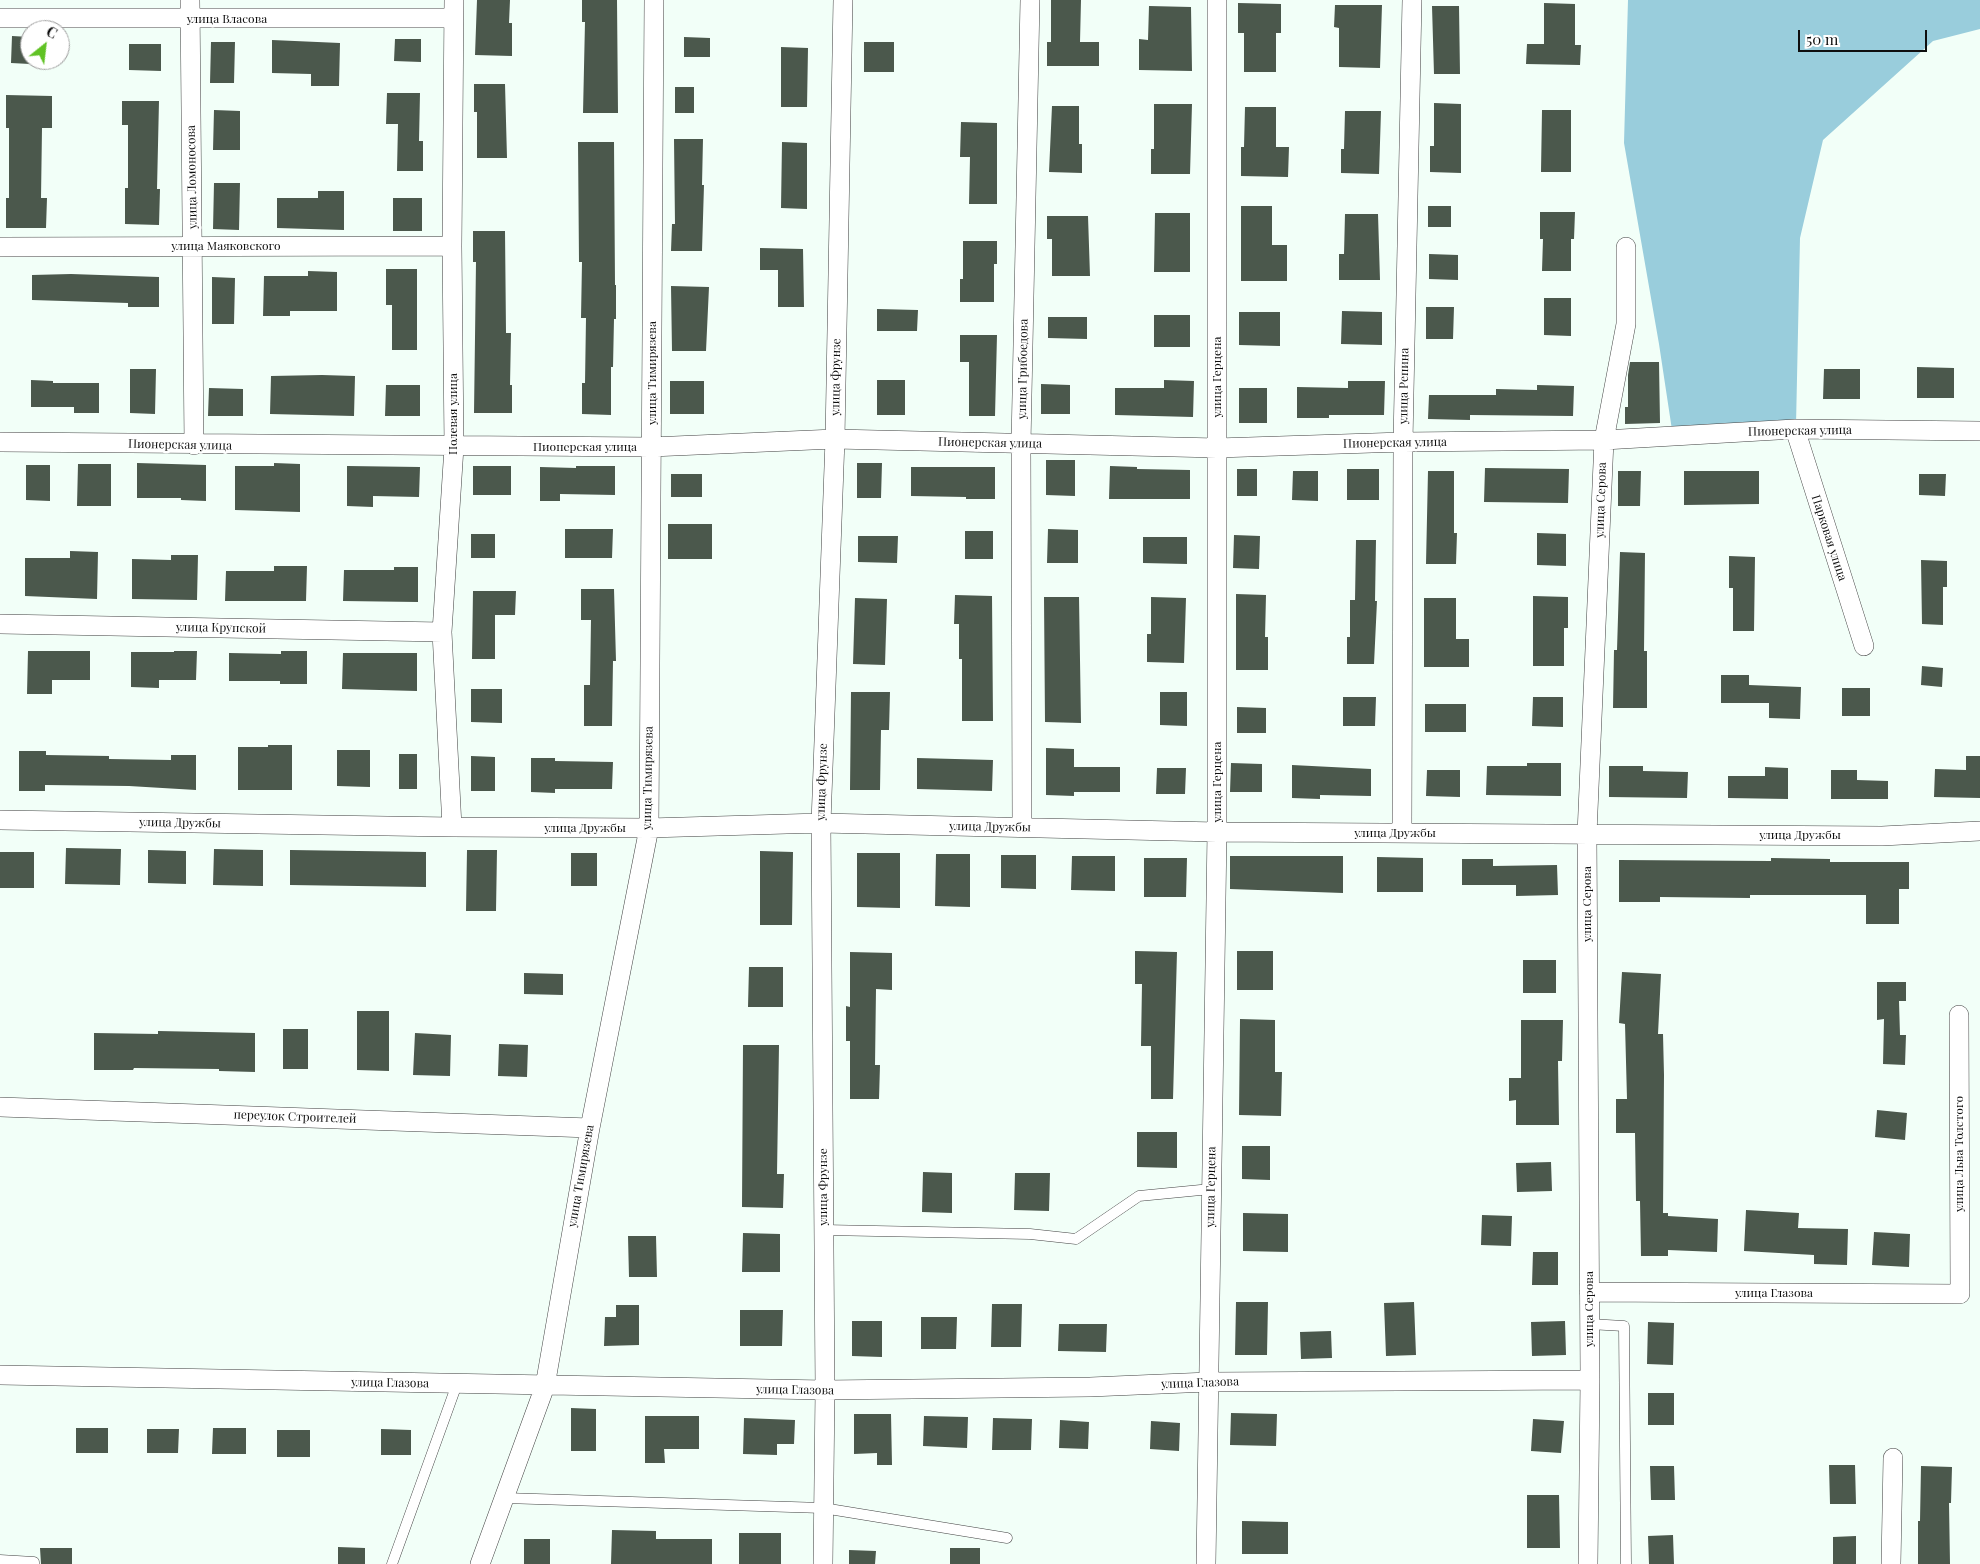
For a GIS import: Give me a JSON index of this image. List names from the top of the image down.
{
  "streets": {
    "street": [
      "улица Власова",
      "улица Ломоносова",
      "улица Маяковского",
      "улица Грибоедова",
      "улица Тимирязева",
      "улица Фрунзе",
      "улица Герцена",
      "улица Репина",
      "Полевая улица",
      "Пионерская улица",
      "улица Серова",
      "Парковая улица",
      "улица Крупской",
      "улица Дружбы",
      "переулок Строителей",
      "улица Льва Толстого",
      "улица Глазова"
    ]
  },
  "crossings": [
    ["улица Власова", "улица Ломоносова"],
    ["улица Власова", "Полевая улица"],
    ["улица Ломоносова", "улица Маяковского"],
    ["улица Ломоносова", "Пионерская улица"],
    ["улица Маяковского", "Полевая улица"],
    ["улица Грибоедова", "Пионерская улица"],
    ["улица Грибоедова", "улица Дружбы"],
    ["улица Тимирязева", "Пионерская улица"],
    ["улица Тимирязева", "улица Дружбы"],
    ["улица Тимирязева", "переулок Строителей"],
    ["улица Тимирязева", "улица Глазова"],
    ["улица Фрунзе", "Пионерская улица"],
    ["улица Фрунзе", "улица Дружбы"],
    ["улица Фрунзе", "улица Глазова"],
    ["улица Герцена", "Пионерская улица"],
    ["улица Герцена", "улица Дружбы"],
    ["улица Герцена", "улица Глазова"],
    ["улица Репина", "Пионерская улица"],
    ["улица Репина", "улица Дружбы"],
    ["Полевая улица", "Пионерская улица"],
    ["Полевая улица", "улица Крупской"],
    ["Полевая улица", "улица Дружбы"],
    ["Пионерская улица", "улица Серова"],
    ["Пионерская улица", "Парковая улица"],
    ["улица Серова", "улица Дружбы"],
    ["улица Серова", "улица Глазова"],
    ["улица Льва Толстого", "улица Глазова"]
  ],
  "scale_bar": "50 m",
  "north": "top right"
}
